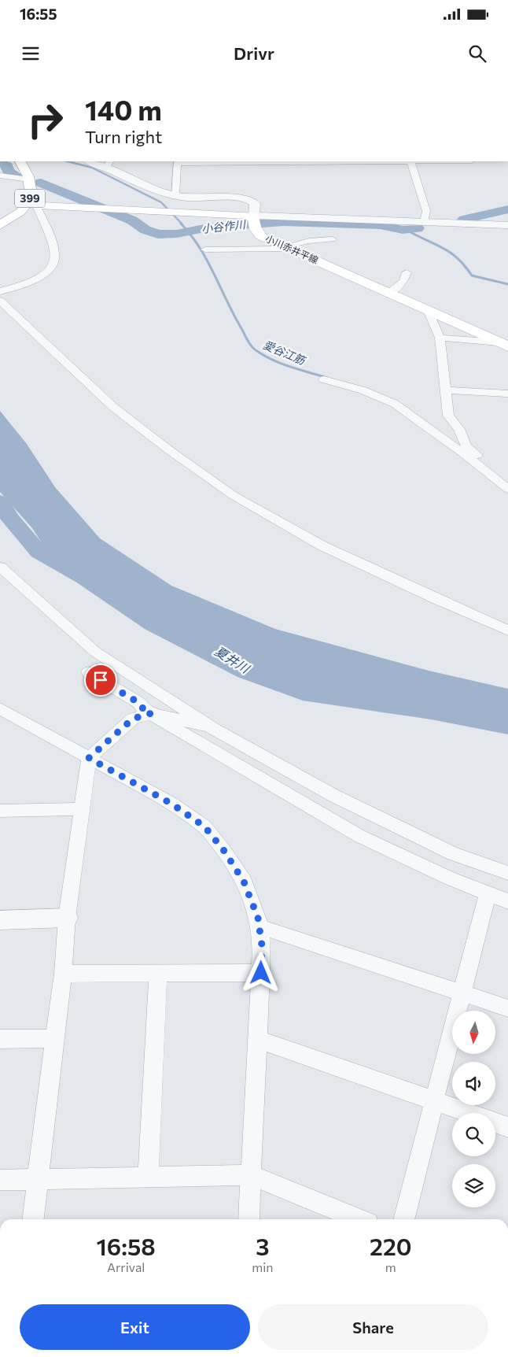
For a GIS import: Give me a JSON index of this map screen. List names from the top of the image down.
{
  "streets": {
    "main road": ["399", "小川赤井平線"]
  },
  "water": ["小谷作川", "愛谷江筋", "夏井川"],
  "north": "bottom",
  "page": {
    "status": "16:55",
    "header": "Drivr",
    "turn": ["140 m", "Turn right"],
    "eta": [
      "16:58",
      "Arrival",
      "3",
      "min",
      "220",
      "m"
    ],
    "buttons": ["Exit", "Share"]
  }
}
